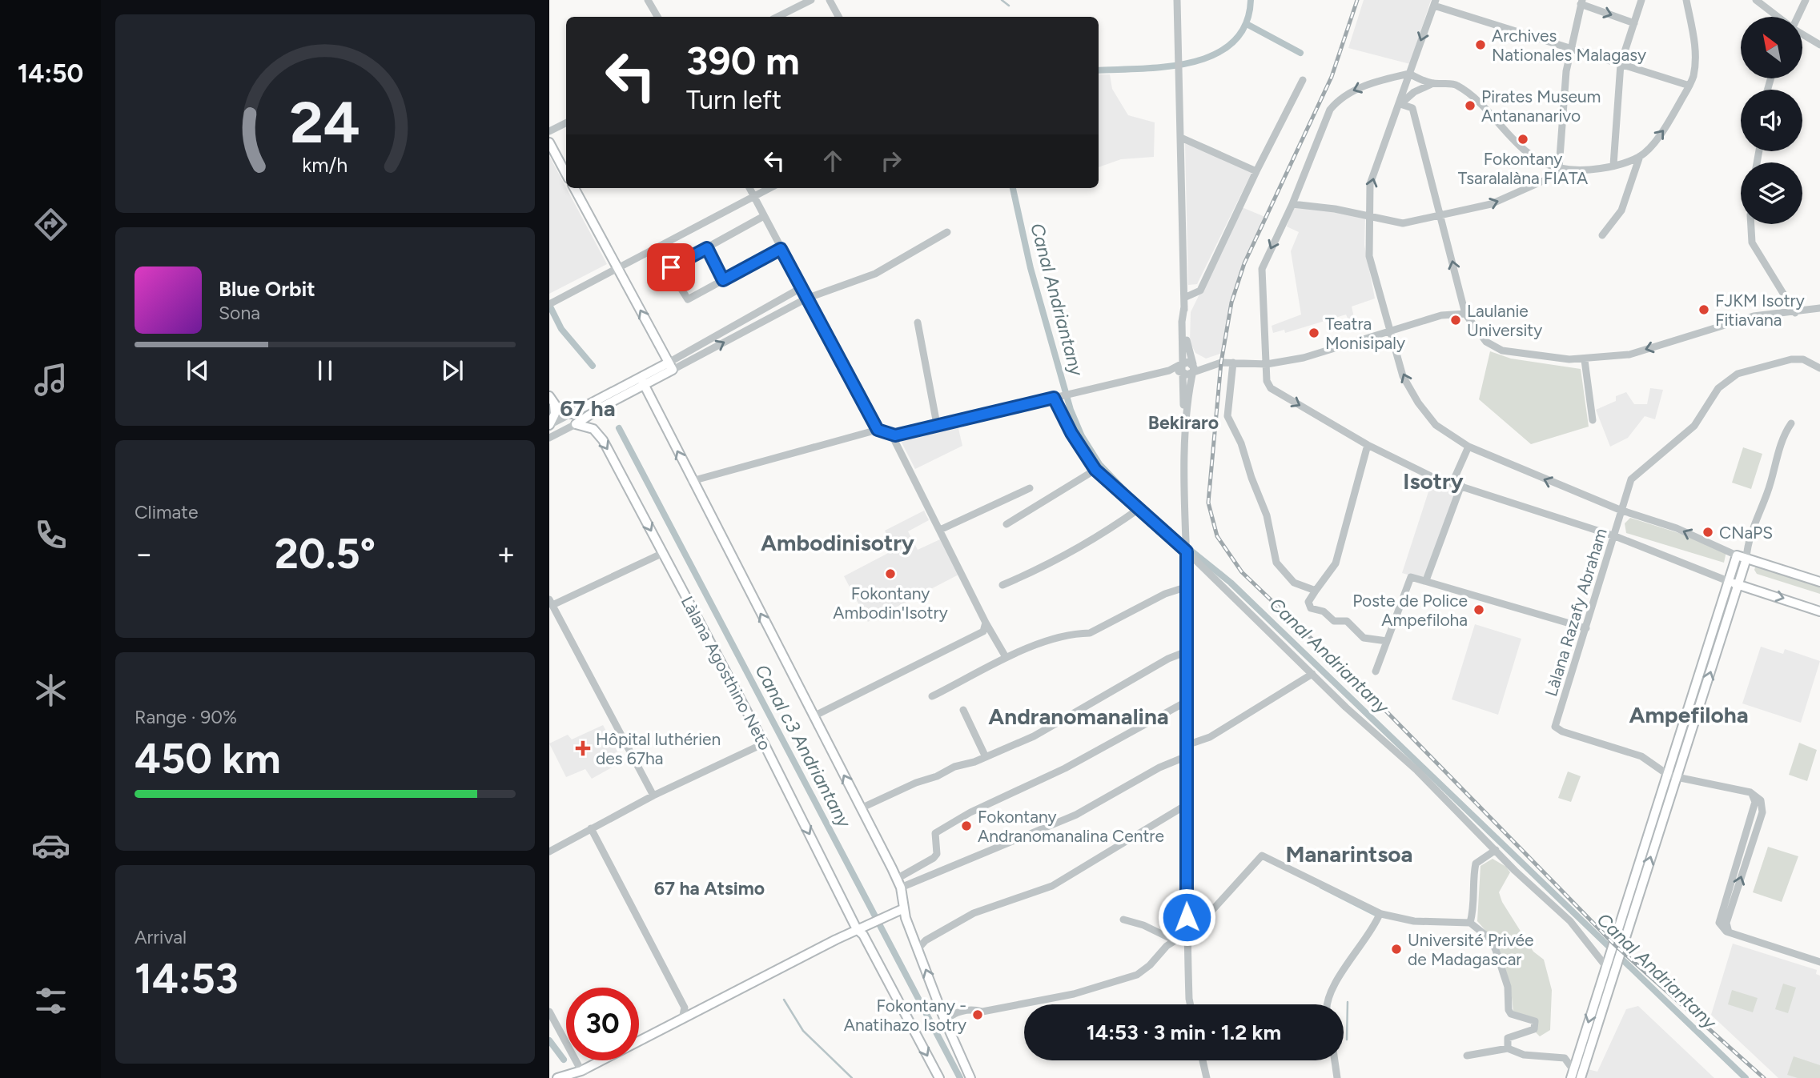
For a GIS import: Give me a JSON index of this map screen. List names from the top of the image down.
{
  "streets": {
    "main road": ["Làlana Agosthino Neto"],
    "street": ["Làlana Razafy Abraham"]
  },
  "districts": [
    "67 ha",
    "Bekiraro",
    "Isotry",
    "Ambodinisotry",
    "Ampefiloha",
    "Andranomanalina",
    "Manarintsoa",
    "67 ha Atsimo"
  ],
  "water": ["Canal Andriantany", "Canal c3 Andriantany"],
  "places": {
    "other": [
      "Archives Nationales Malagasy",
      "Pirates Museum Antananarivo",
      "Fokontany Tsaralalàna FIATA",
      "FJKM Isotry Fitiavana",
      "Laulanie University",
      "Teatra Monisipaly",
      "CNaPS",
      "Fokontany Ambodin'Isotry",
      "Poste de Police Ampefiloha",
      "Fokontany Andranomanalina Centre",
      "Université Privée de Madagascar",
      "Fokontany - Anatihazo Isotry"
    ],
    "health": ["Hôpital luthérien des 67ha"]
  },
  "north": "top left",
  "page": {
    "tabs": "14:50",
    "turn": ["390 m", "Turn left"],
    "song": ["Blue Orbit", "Sona"],
    "tile": [
      "Climate",
      ["Range · 90%", "450 km"],
      ["Arrival", "14:53"]
    ],
    "heat": ["−", "20.5°", "+"],
    "limit": "30",
    "trip": "14:53 · 3 min · 1.2 km",
    "gauge": ["24", "km/h"]
  }
}
